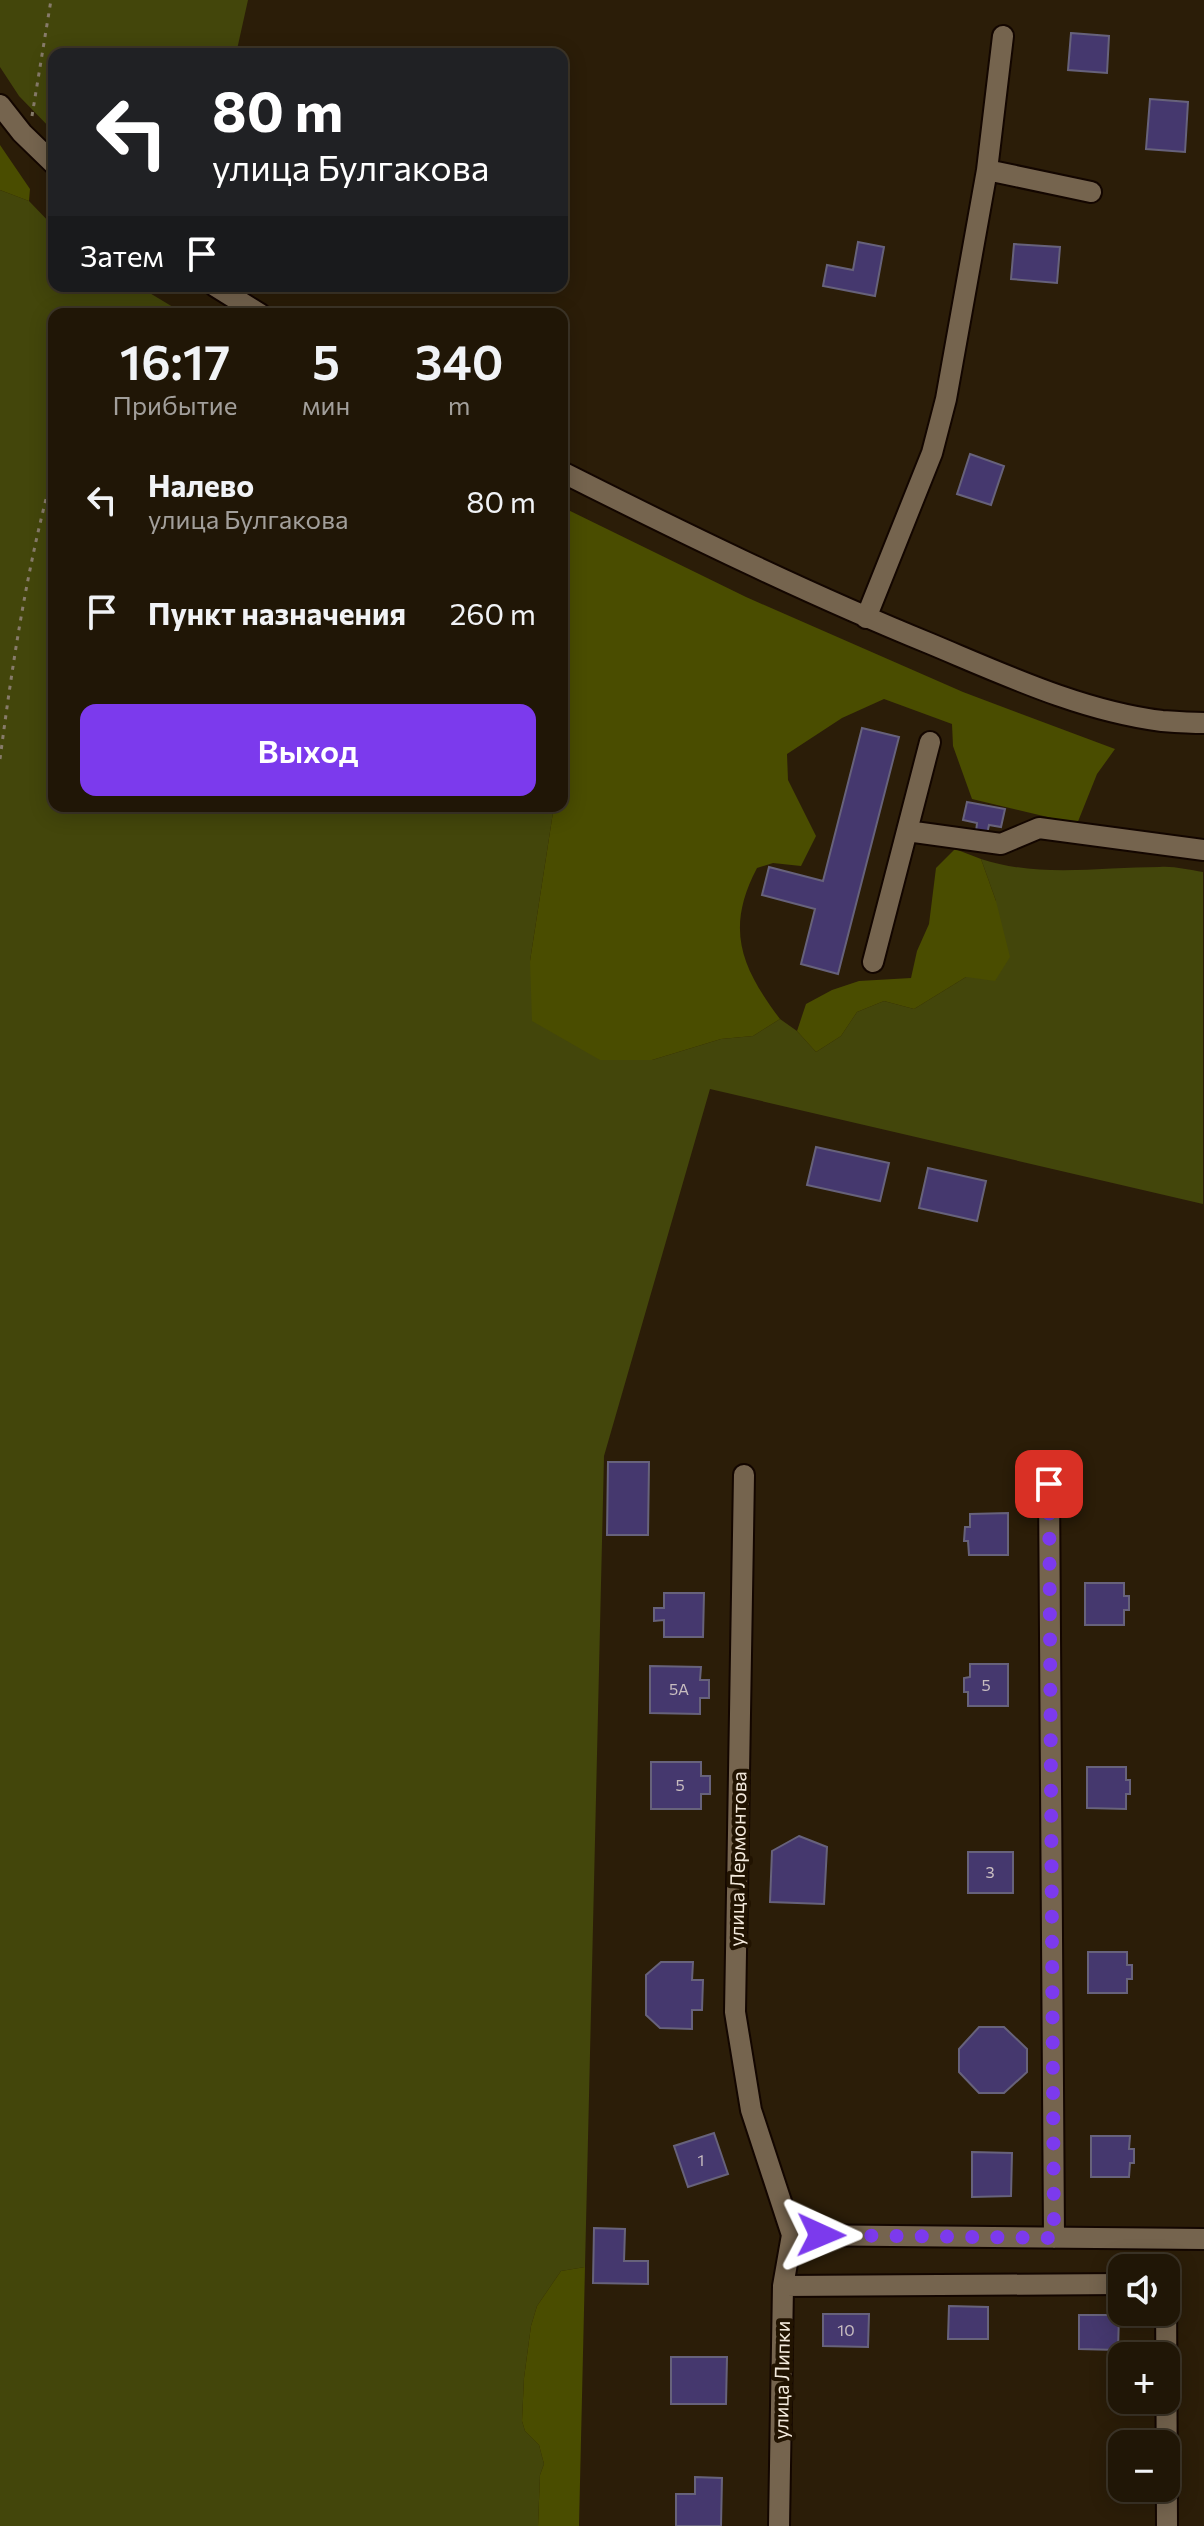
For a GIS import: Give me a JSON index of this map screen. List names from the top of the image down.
{
  "streets": {
    "street": ["улица Лермонтова", "улица Липки"]
  },
  "crossings": [
    ["улица Лермонтова", "улица Липки"]
  ],
  "house_numbers": [
    "5",
    "5А",
    "5",
    "3",
    "1",
    "10"
  ],
  "page": {
    "turn": ["80 m", "улица Булгакова"],
    "then": "Затем",
    "eta": [
      "16:17",
      "Прибытие",
      "5",
      "мин",
      "340",
      "m"
    ],
    "list": [
      {
        "name": "Налево",
        "note": "улица Булгакова",
        "value": "80 m"
      },
      {
        "name": "Пункт назначения",
        "value": "260 m"
      }
    ],
    "buttons": "Выход",
    "map_buttons": ["+", "−"]
  }
}
